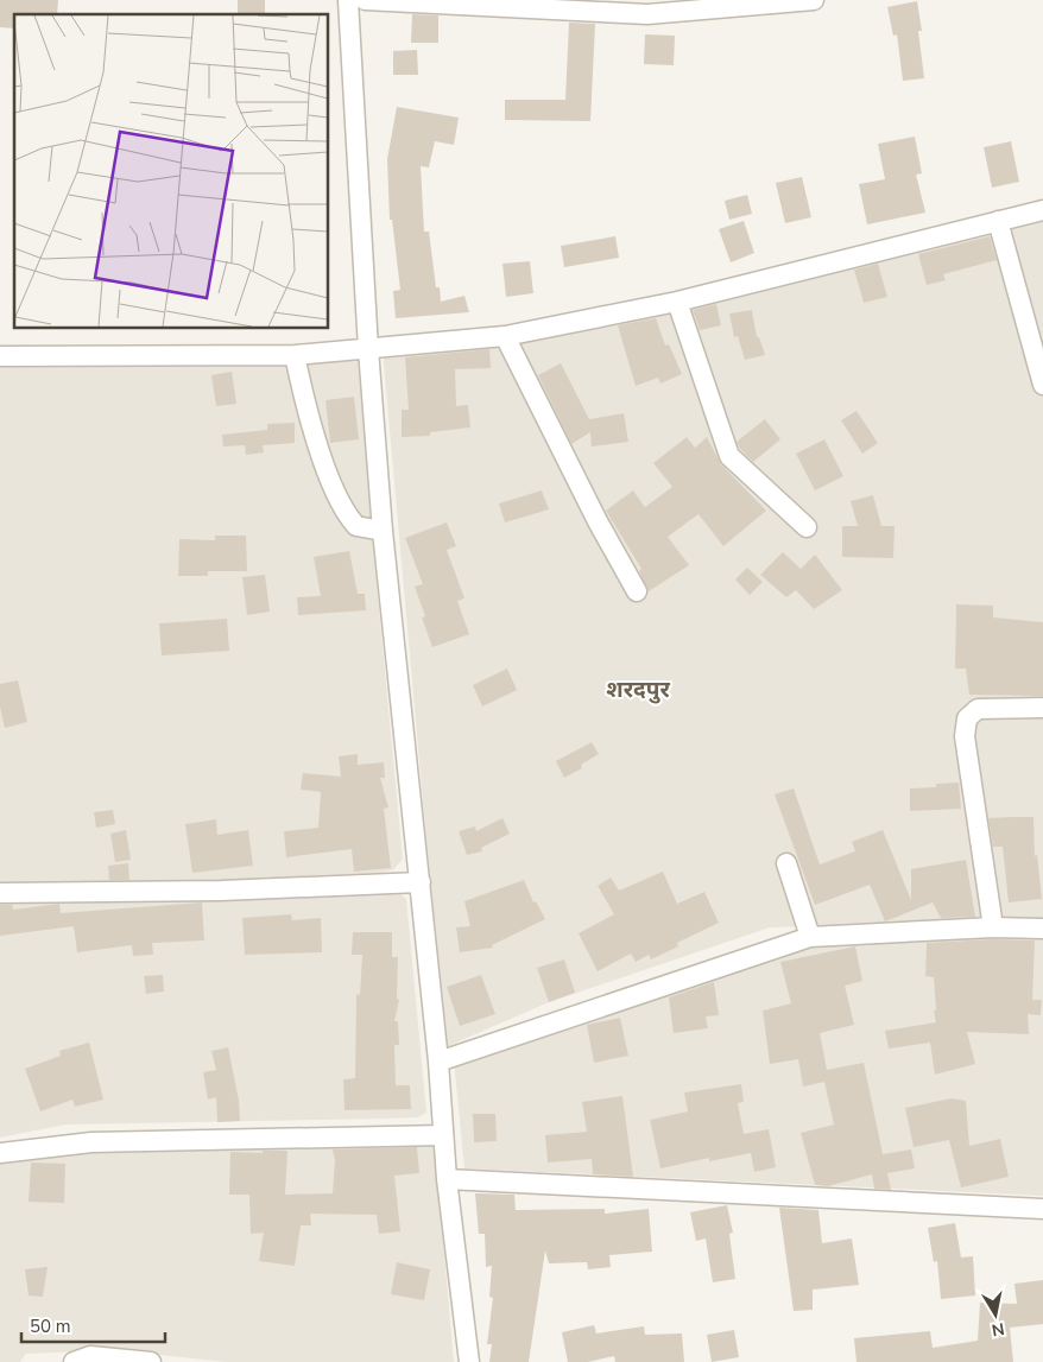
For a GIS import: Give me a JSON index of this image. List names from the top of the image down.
{
  "districts": ["शरदपुर"],
  "scale_bar": "50 m",
  "north": "bottom"
}
